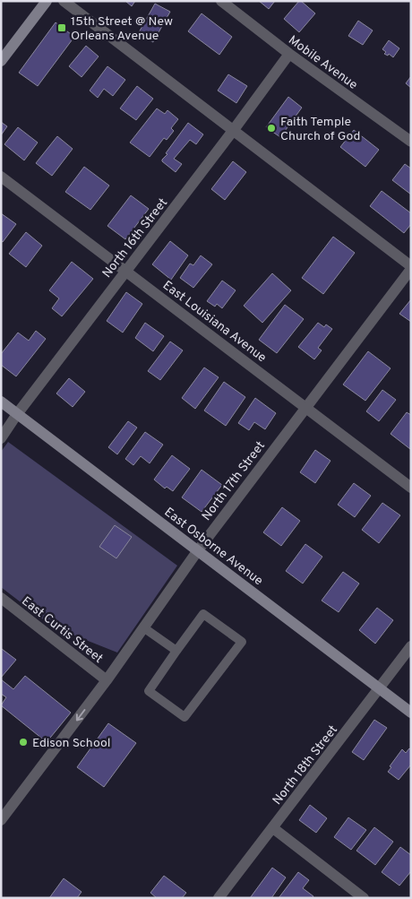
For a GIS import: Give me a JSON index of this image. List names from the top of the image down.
{
  "streets": {
    "street": [
      "Mobile Avenue",
      "North 16th Street",
      "East Louisiana Avenue",
      "North 17th Street",
      "East Osborne Avenue",
      "East Curtis Street",
      "North 18th Street"
    ]
  },
  "crossings": [
    ["Mobile Avenue", "North 16th Street"],
    ["North 16th Street", "East Louisiana Avenue"],
    ["North 16th Street", "East Osborne Avenue"],
    ["East Louisiana Avenue", "North 17th Street"],
    ["North 17th Street", "East Osborne Avenue"],
    ["North 17th Street", "East Curtis Street"],
    ["East Osborne Avenue", "North 18th Street"]
  ],
  "places": {
    "transit": ["15th Street @ New Orleans Avenue"],
    "other": ["Faith Temple Church of God", "Edison School"]
  }
}
